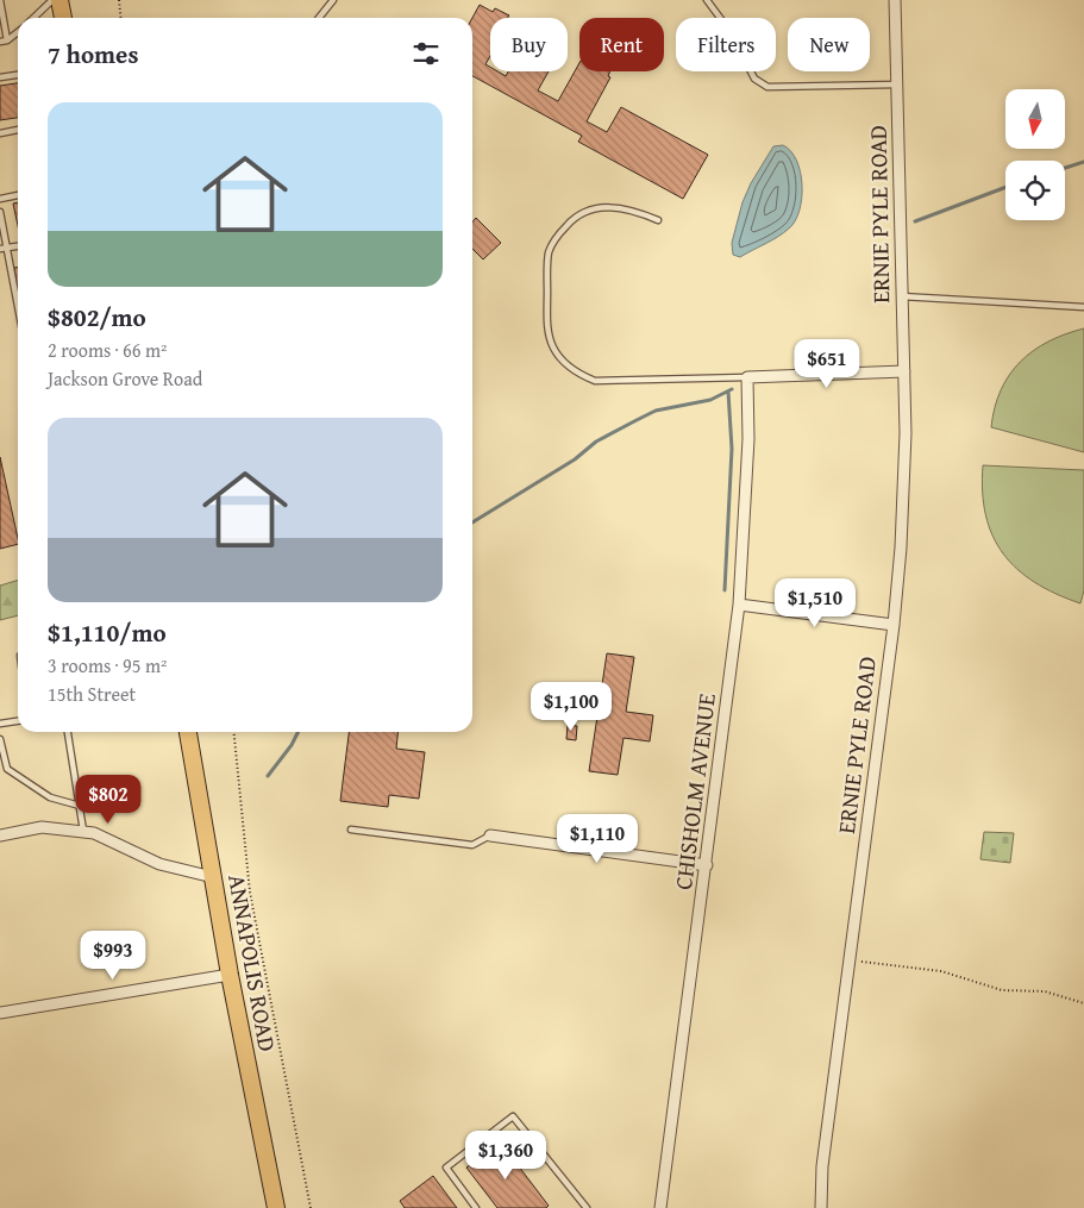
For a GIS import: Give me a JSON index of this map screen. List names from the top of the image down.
{
  "streets": {
    "main road": ["ANNAPOLIS ROAD"],
    "street": ["ERNIE PYLE ROAD", "CHISHOLM AVENUE"]
  },
  "north": "bottom",
  "page": {
    "chip": [
      "Buy",
      "Rent",
      "Filters",
      "New"
    ],
    "heading": "7 homes",
    "list": [
      {
        "name": "$802/mo",
        "note": "2 rooms · 66 m² · Jackson Grove Road"
      },
      {
        "name": "$1,110/mo",
        "note": "3 rooms · 95 m² · 15th Street"
      }
    ],
    "price": [
      "$651",
      "$1,510",
      "$1,100",
      "$802",
      "$1,110",
      "$993",
      "$1,360"
    ]
  }
}
